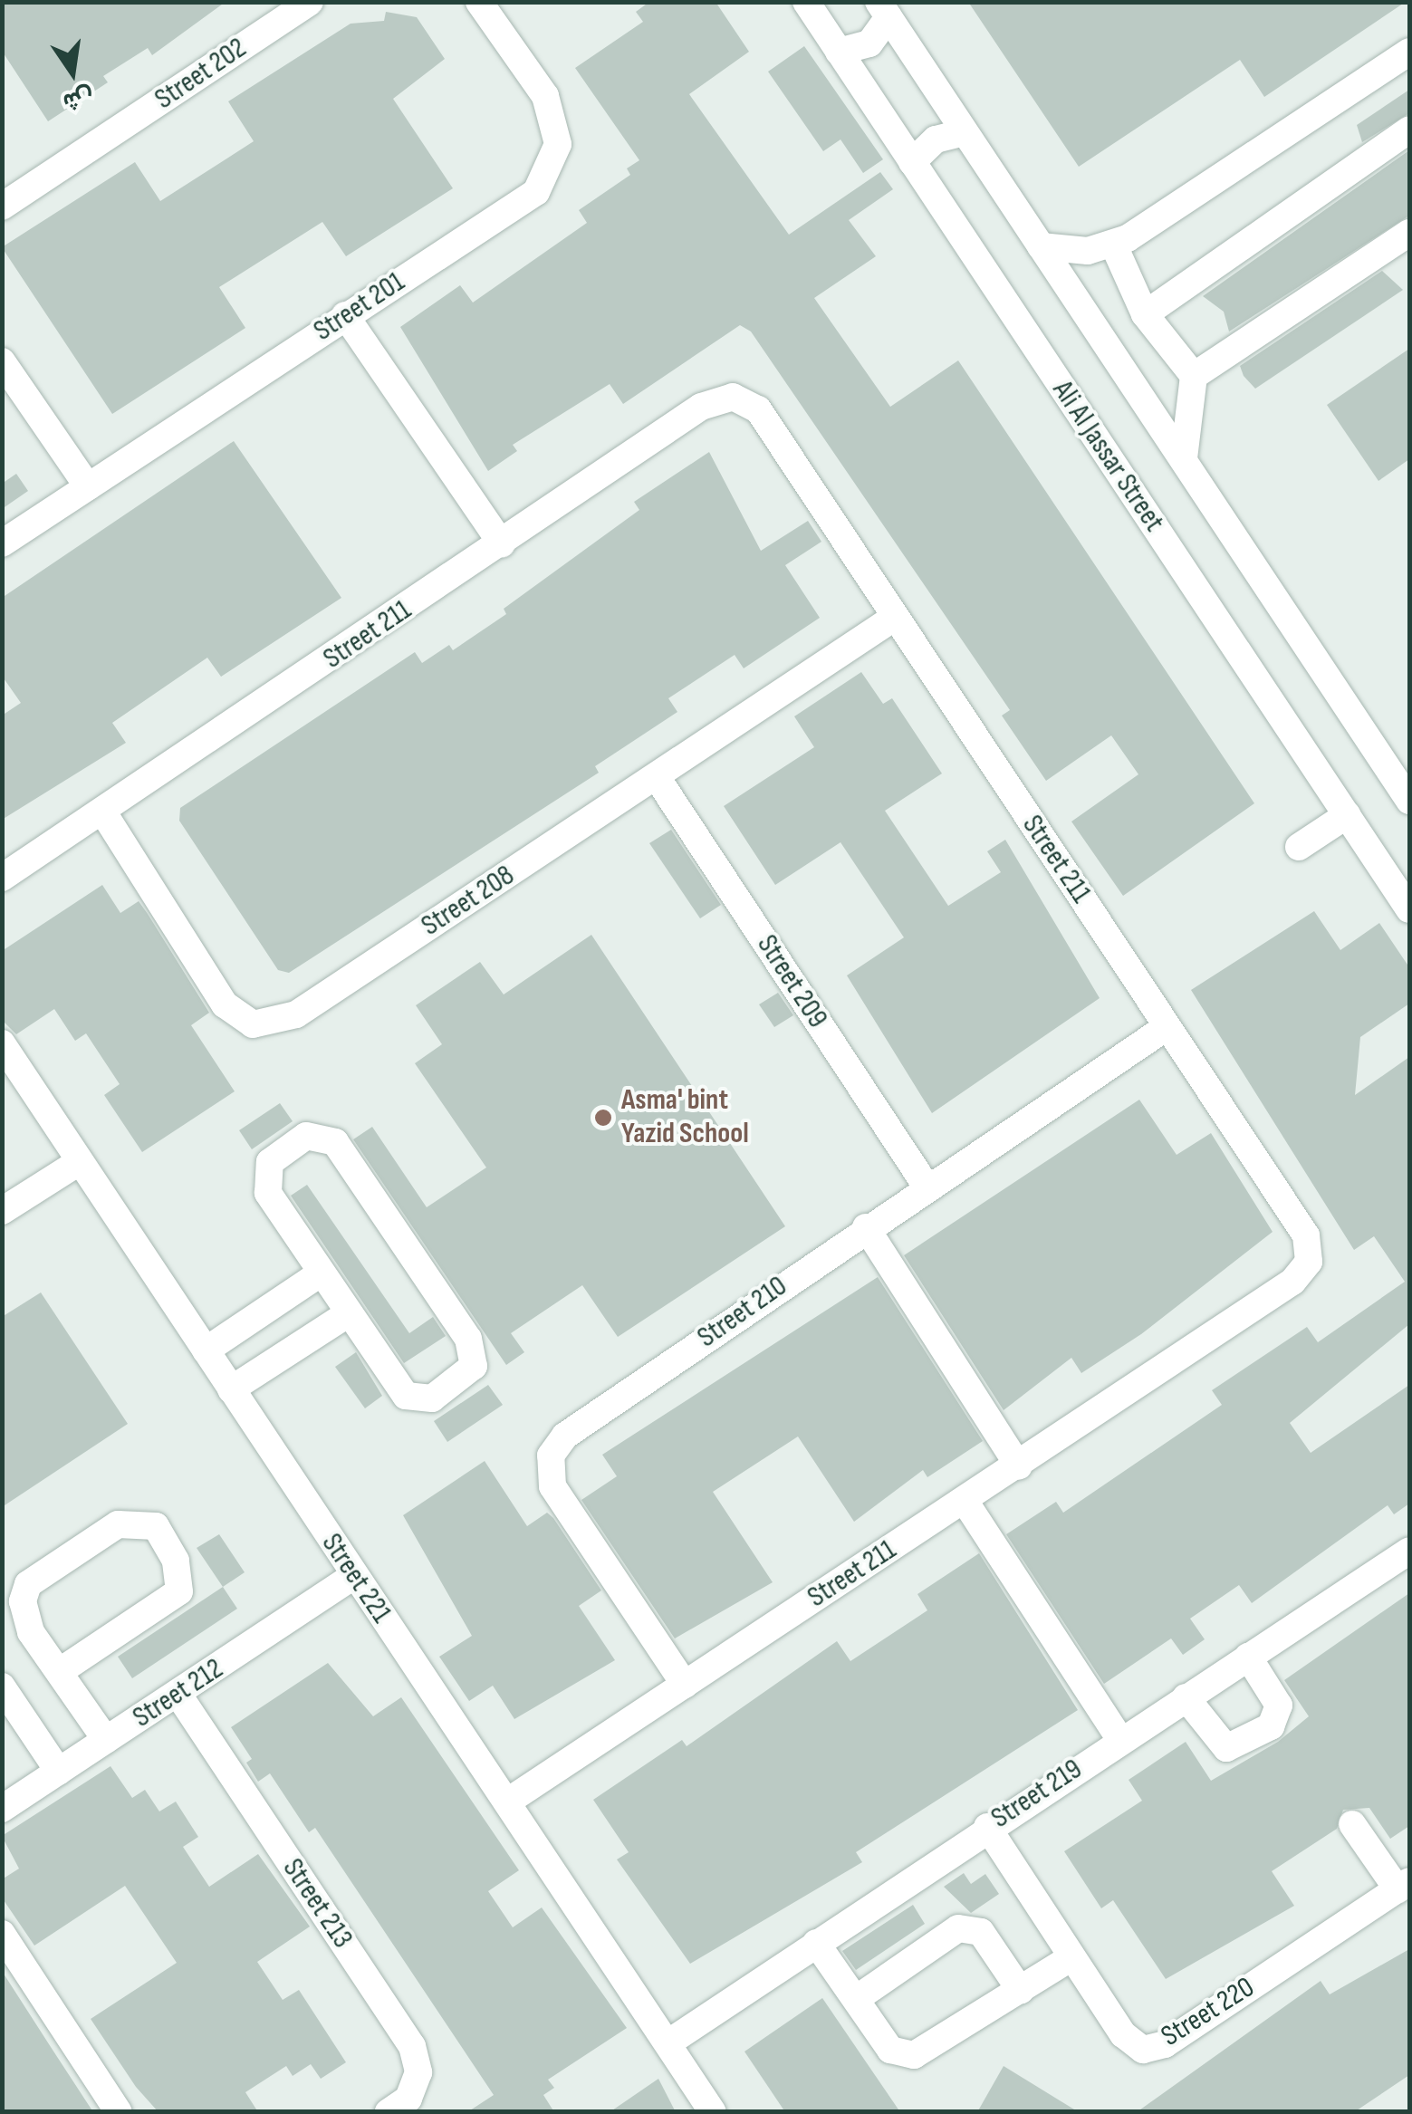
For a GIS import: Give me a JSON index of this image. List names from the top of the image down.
{
  "streets": {
    "street": [
      "Street 202",
      "Street 201",
      "Ali Al Jassar Street",
      "Street 211",
      "Street 208",
      "Street 209",
      "Street 210",
      "Street 221",
      "Street 212",
      "Street 219",
      "Street 213",
      "Street 220"
    ]
  },
  "crossings": [
    ["Street 211", "Street 208"],
    ["Street 211", "Street 210"],
    ["Street 211", "Street 221"],
    ["Street 208", "Street 209"],
    ["Street 209", "Street 210"],
    ["Street 221", "Street 212"],
    ["Street 221", "Street 219"],
    ["Street 212", "Street 213"],
    ["Street 219", "Street 220"]
  ],
  "places": ["Asma' bint Yazid School"],
  "north": "bottom"
}
